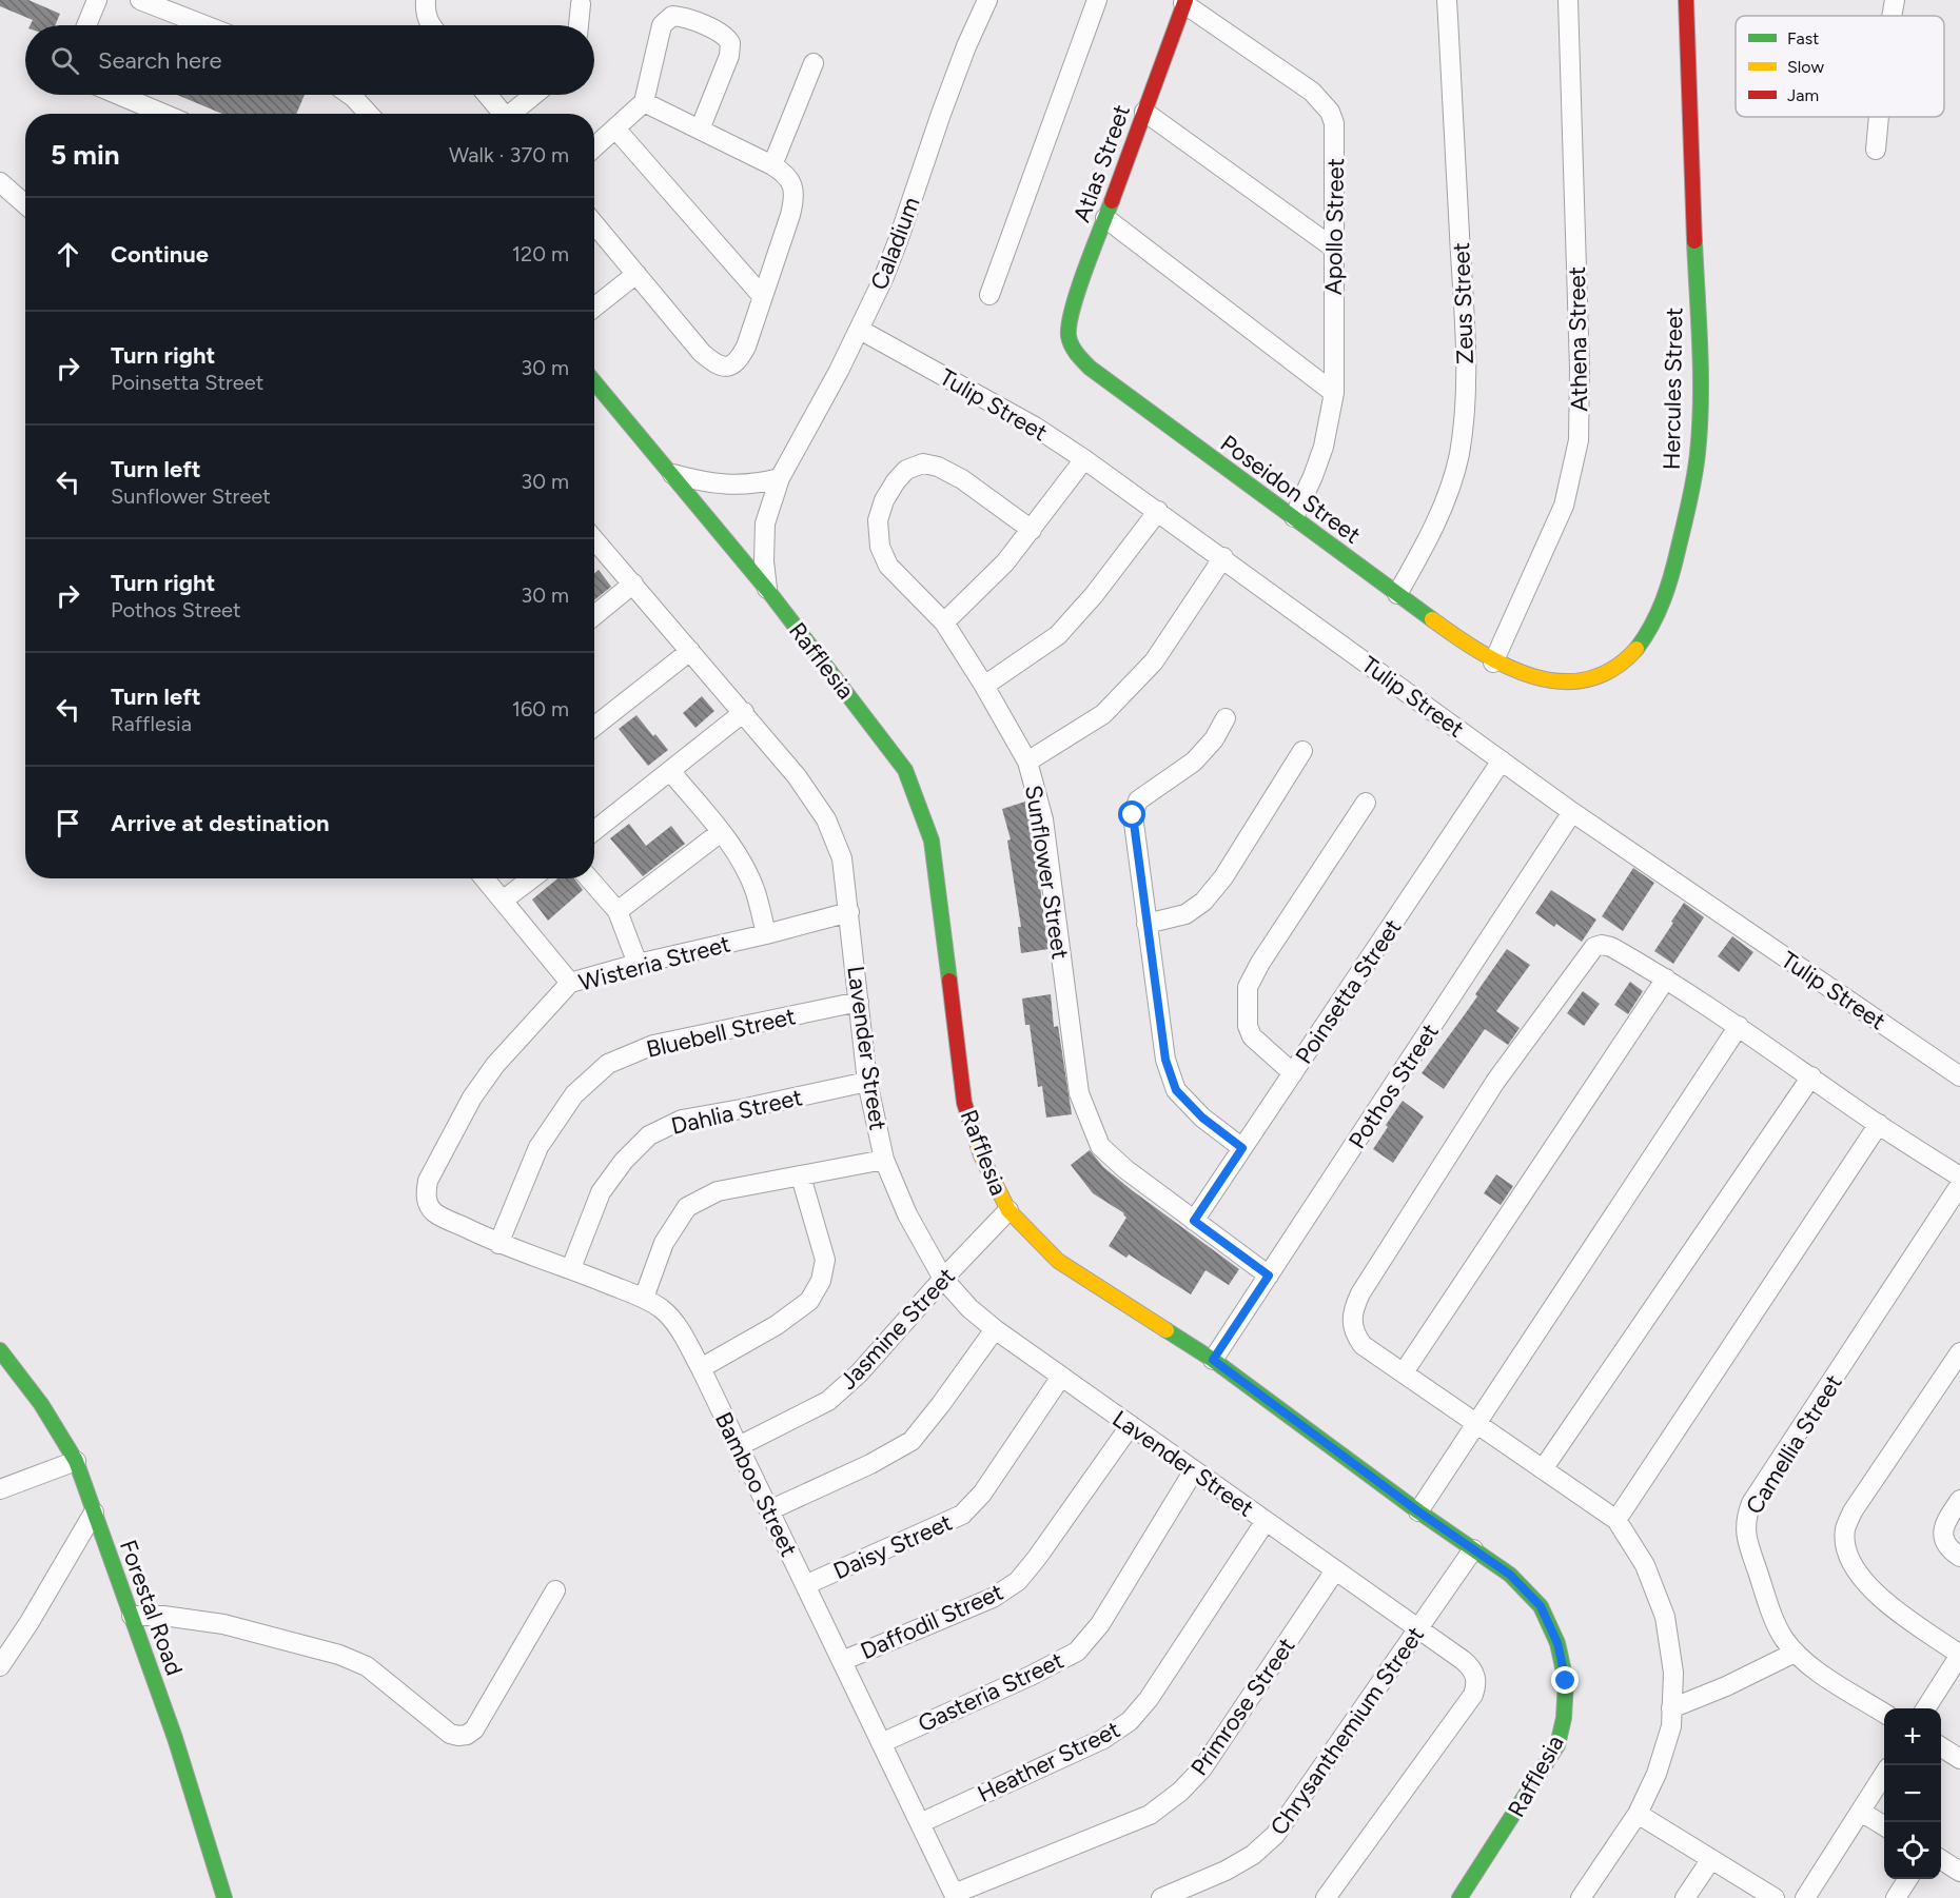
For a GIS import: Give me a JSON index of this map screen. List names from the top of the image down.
{
  "streets": {
    "street": [
      "Atlas Street",
      "Apollo Street",
      "Caladium",
      "Zeus Street",
      "Athena Street",
      "Hercules Street",
      "Tulip Street",
      "Poseidon Street",
      "Rafflesia",
      "Sunflower Street",
      "Wisteria Street",
      "Poinsetta Street",
      "Bluebell Street",
      "Lavender Street",
      "Pothos Street",
      "Dahlia Street",
      "Jasmine Street",
      "Camellia Street",
      "Bamboo Street",
      "Daisy Street",
      "Forestal Road",
      "Daffodil Street",
      "Gasteria Street",
      "Primrose Street",
      "Chrysanthemium Street",
      "Heather Street"
    ]
  },
  "crossings": [
    ["Atlas Street", "Apollo Street"],
    ["Atlas Street", "Poseidon Street"],
    ["Apollo Street", "Poseidon Street"],
    ["Caladium", "Tulip Street"],
    ["Caladium", "Rafflesia"],
    ["Zeus Street", "Poseidon Street"],
    ["Athena Street", "Hercules Street"],
    ["Athena Street", "Poseidon Street"],
    ["Hercules Street", "Poseidon Street"],
    ["Tulip Street", "Poinsetta Street"],
    ["Tulip Street", "Pothos Street"],
    ["Rafflesia", "Pothos Street"],
    ["Rafflesia", "Jasmine Street"],
    ["Rafflesia", "Chrysanthemium Street"],
    ["Sunflower Street", "Poinsetta Street"],
    ["Sunflower Street", "Pothos Street"],
    ["Wisteria Street", "Lavender Street"],
    ["Wisteria Street", "Bamboo Street"],
    ["Bluebell Street", "Lavender Street"],
    ["Bluebell Street", "Bamboo Street"],
    ["Lavender Street", "Dahlia Street"],
    ["Lavender Street", "Jasmine Street"],
    ["Lavender Street", "Daisy Street"],
    ["Lavender Street", "Daffodil Street"],
    ["Lavender Street", "Gasteria Street"],
    ["Lavender Street", "Primrose Street"],
    ["Lavender Street", "Chrysanthemium Street"],
    ["Lavender Street", "Heather Street"],
    ["Dahlia Street", "Bamboo Street"],
    ["Jasmine Street", "Bamboo Street"],
    ["Bamboo Street", "Daisy Street"],
    ["Bamboo Street", "Daffodil Street"],
    ["Bamboo Street", "Gasteria Street"],
    ["Bamboo Street", "Primrose Street"],
    ["Bamboo Street", "Heather Street"]
  ],
  "legend": ["Fast", "Slow", "Jam"],
  "page": {
    "search": "Search here",
    "heading": ["5 min", "Walk · 370 m"],
    "list": [
      ["Continue", "120 m"],
      ["Turn right", "Poinsetta Street", "30 m"],
      ["Turn left", "Sunflower Street", "30 m"],
      ["Turn right", "Pothos Street", "30 m"],
      ["Turn left", "Rafflesia", "160 m"],
      "Arrive at destination"
    ],
    "map_buttons": ["+", "−"]
  }
}
